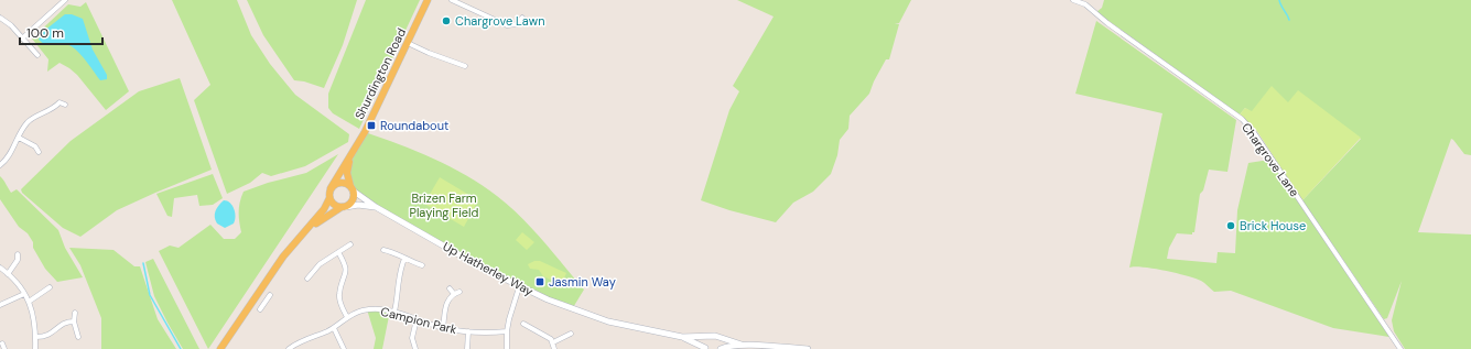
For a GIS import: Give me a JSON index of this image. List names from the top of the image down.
{
  "streets": {
    "main road": ["Shurdington Road"],
    "street": ["Chargrove Lane", "Up Hatherley Way", "Campion Park"]
  },
  "crossings": [
    ["Shurdington Road", "Up Hatherley Way"]
  ],
  "parks": ["Brizen Farm Playing Field"],
  "places": {
    "other": ["Chargrove Lawn", "Brick House"],
    "transit": ["Roundabout", "Jasmin Way"]
  },
  "scale_bar": "100 m"
}
